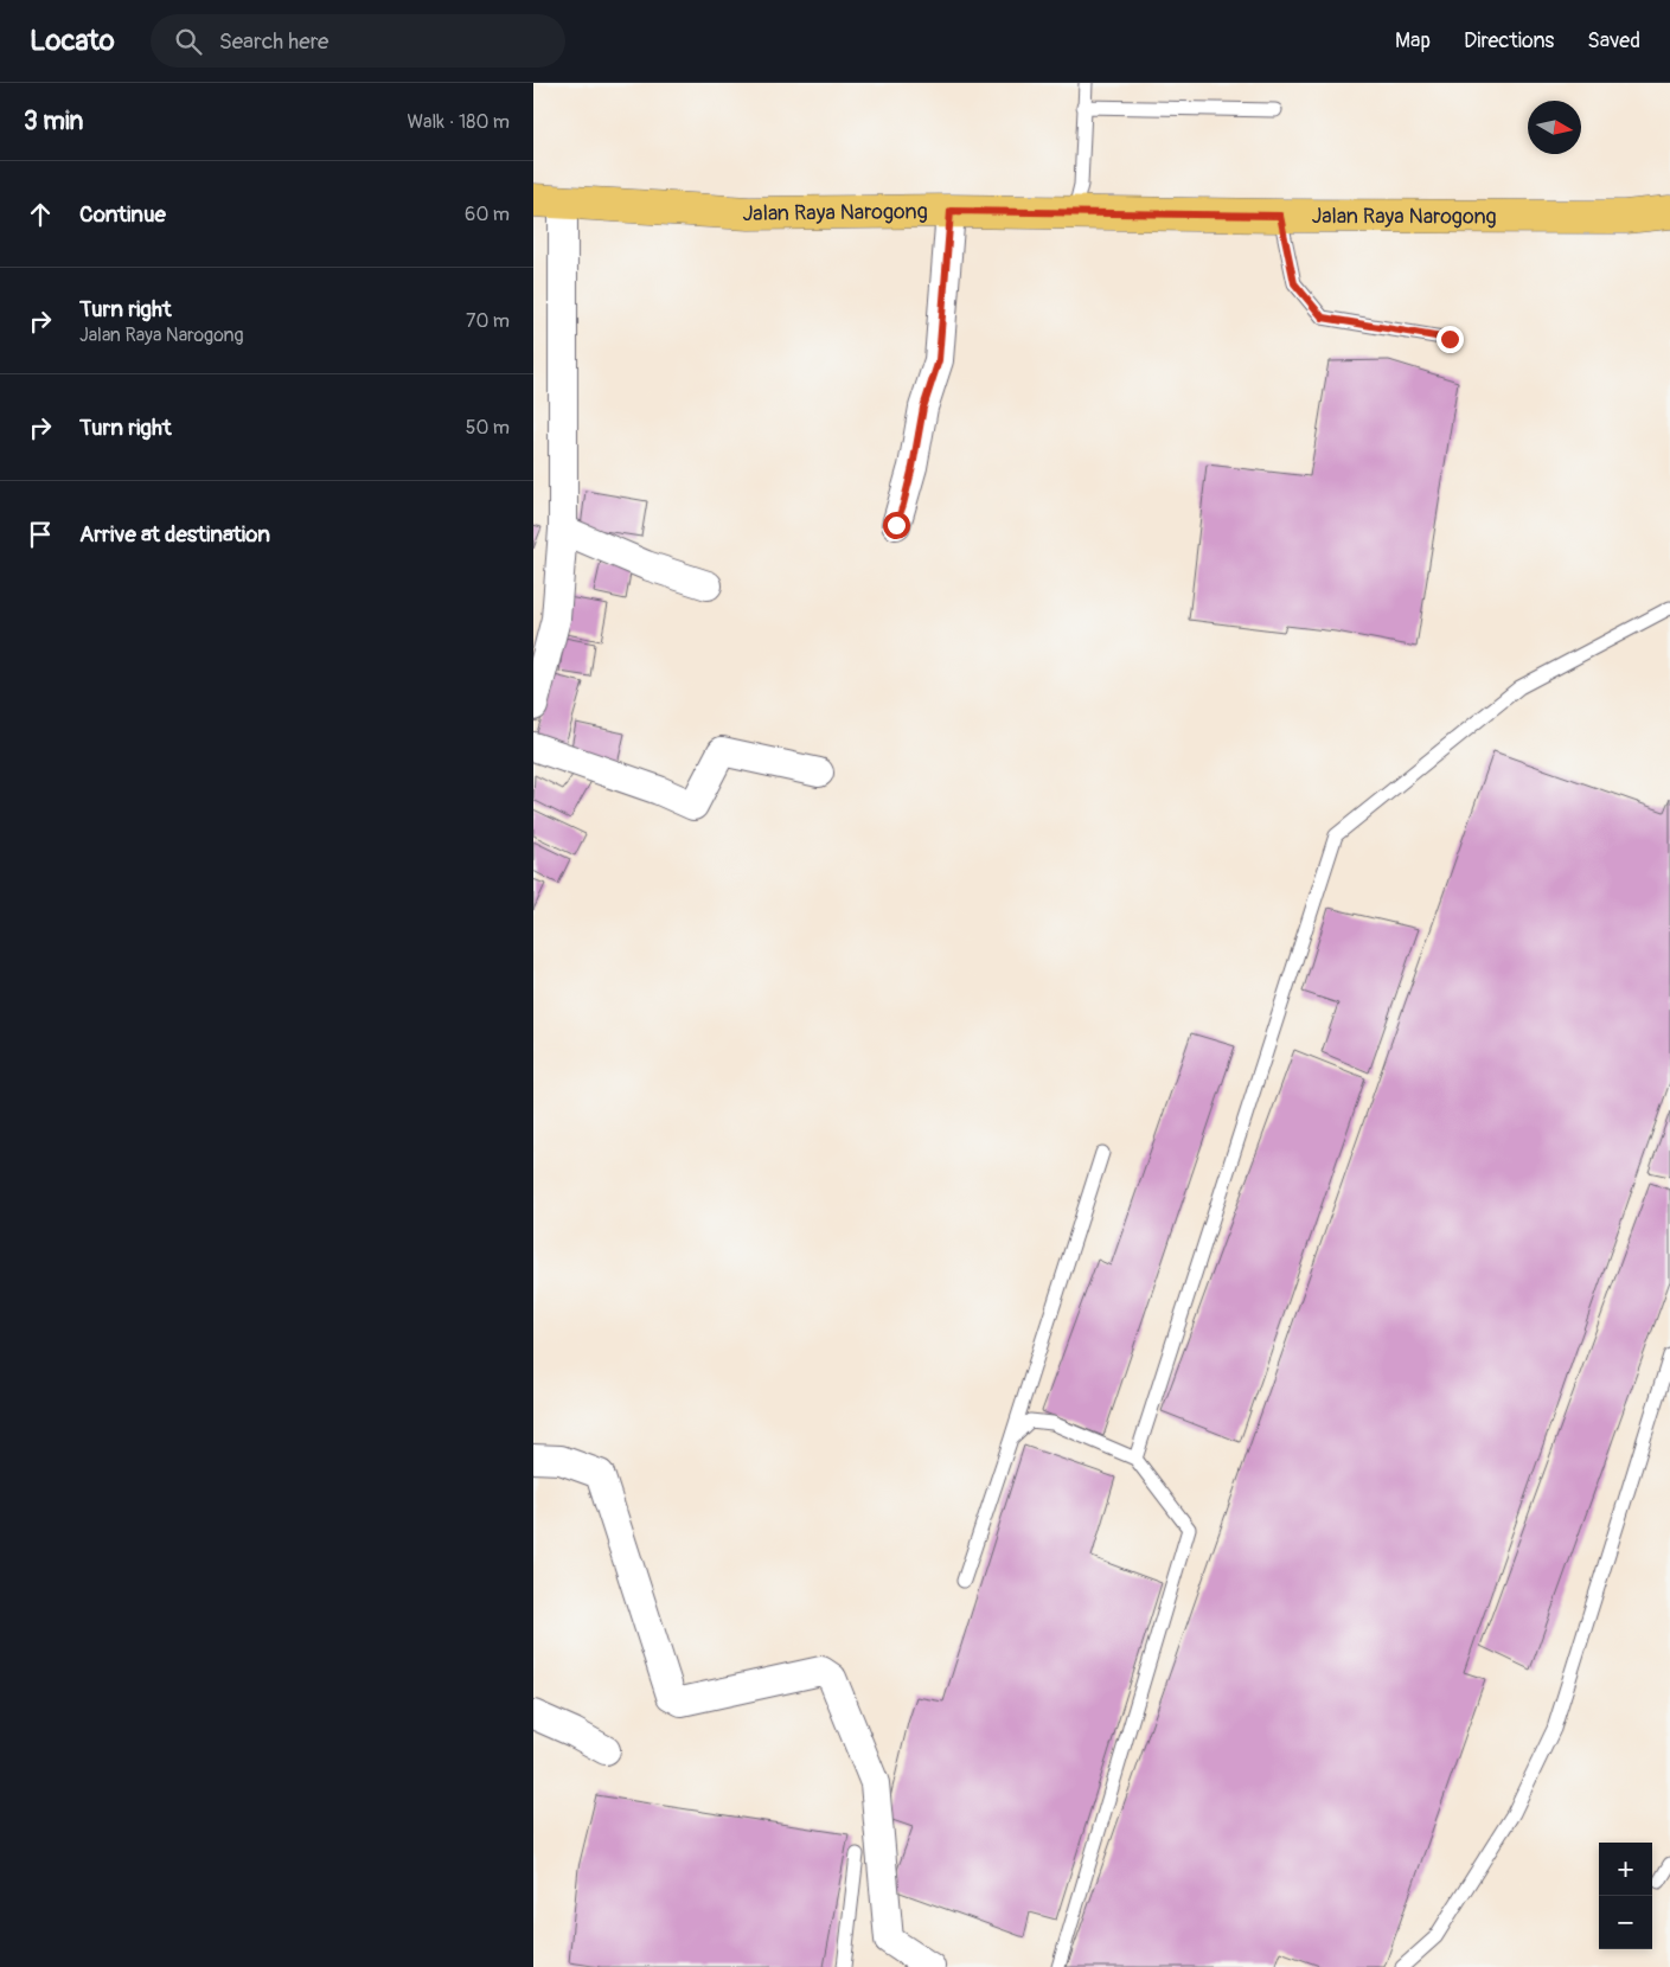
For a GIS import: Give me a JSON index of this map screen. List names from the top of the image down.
{
  "streets": {
    "main road": ["Jalan Raya Narogong"]
  },
  "north": "right",
  "page": {
    "header": "Locato",
    "search": "Search here",
    "nav": ["Map", "Directions", "Saved"],
    "heading": ["3 min", "Walk · 180 m"],
    "list": [
      ["Continue", "60 m"],
      ["Turn right", "Jalan Raya Narogong", "70 m"],
      ["Turn right", "50 m"],
      "Arrive at destination"
    ],
    "map_buttons": ["+", "−"]
  }
}
